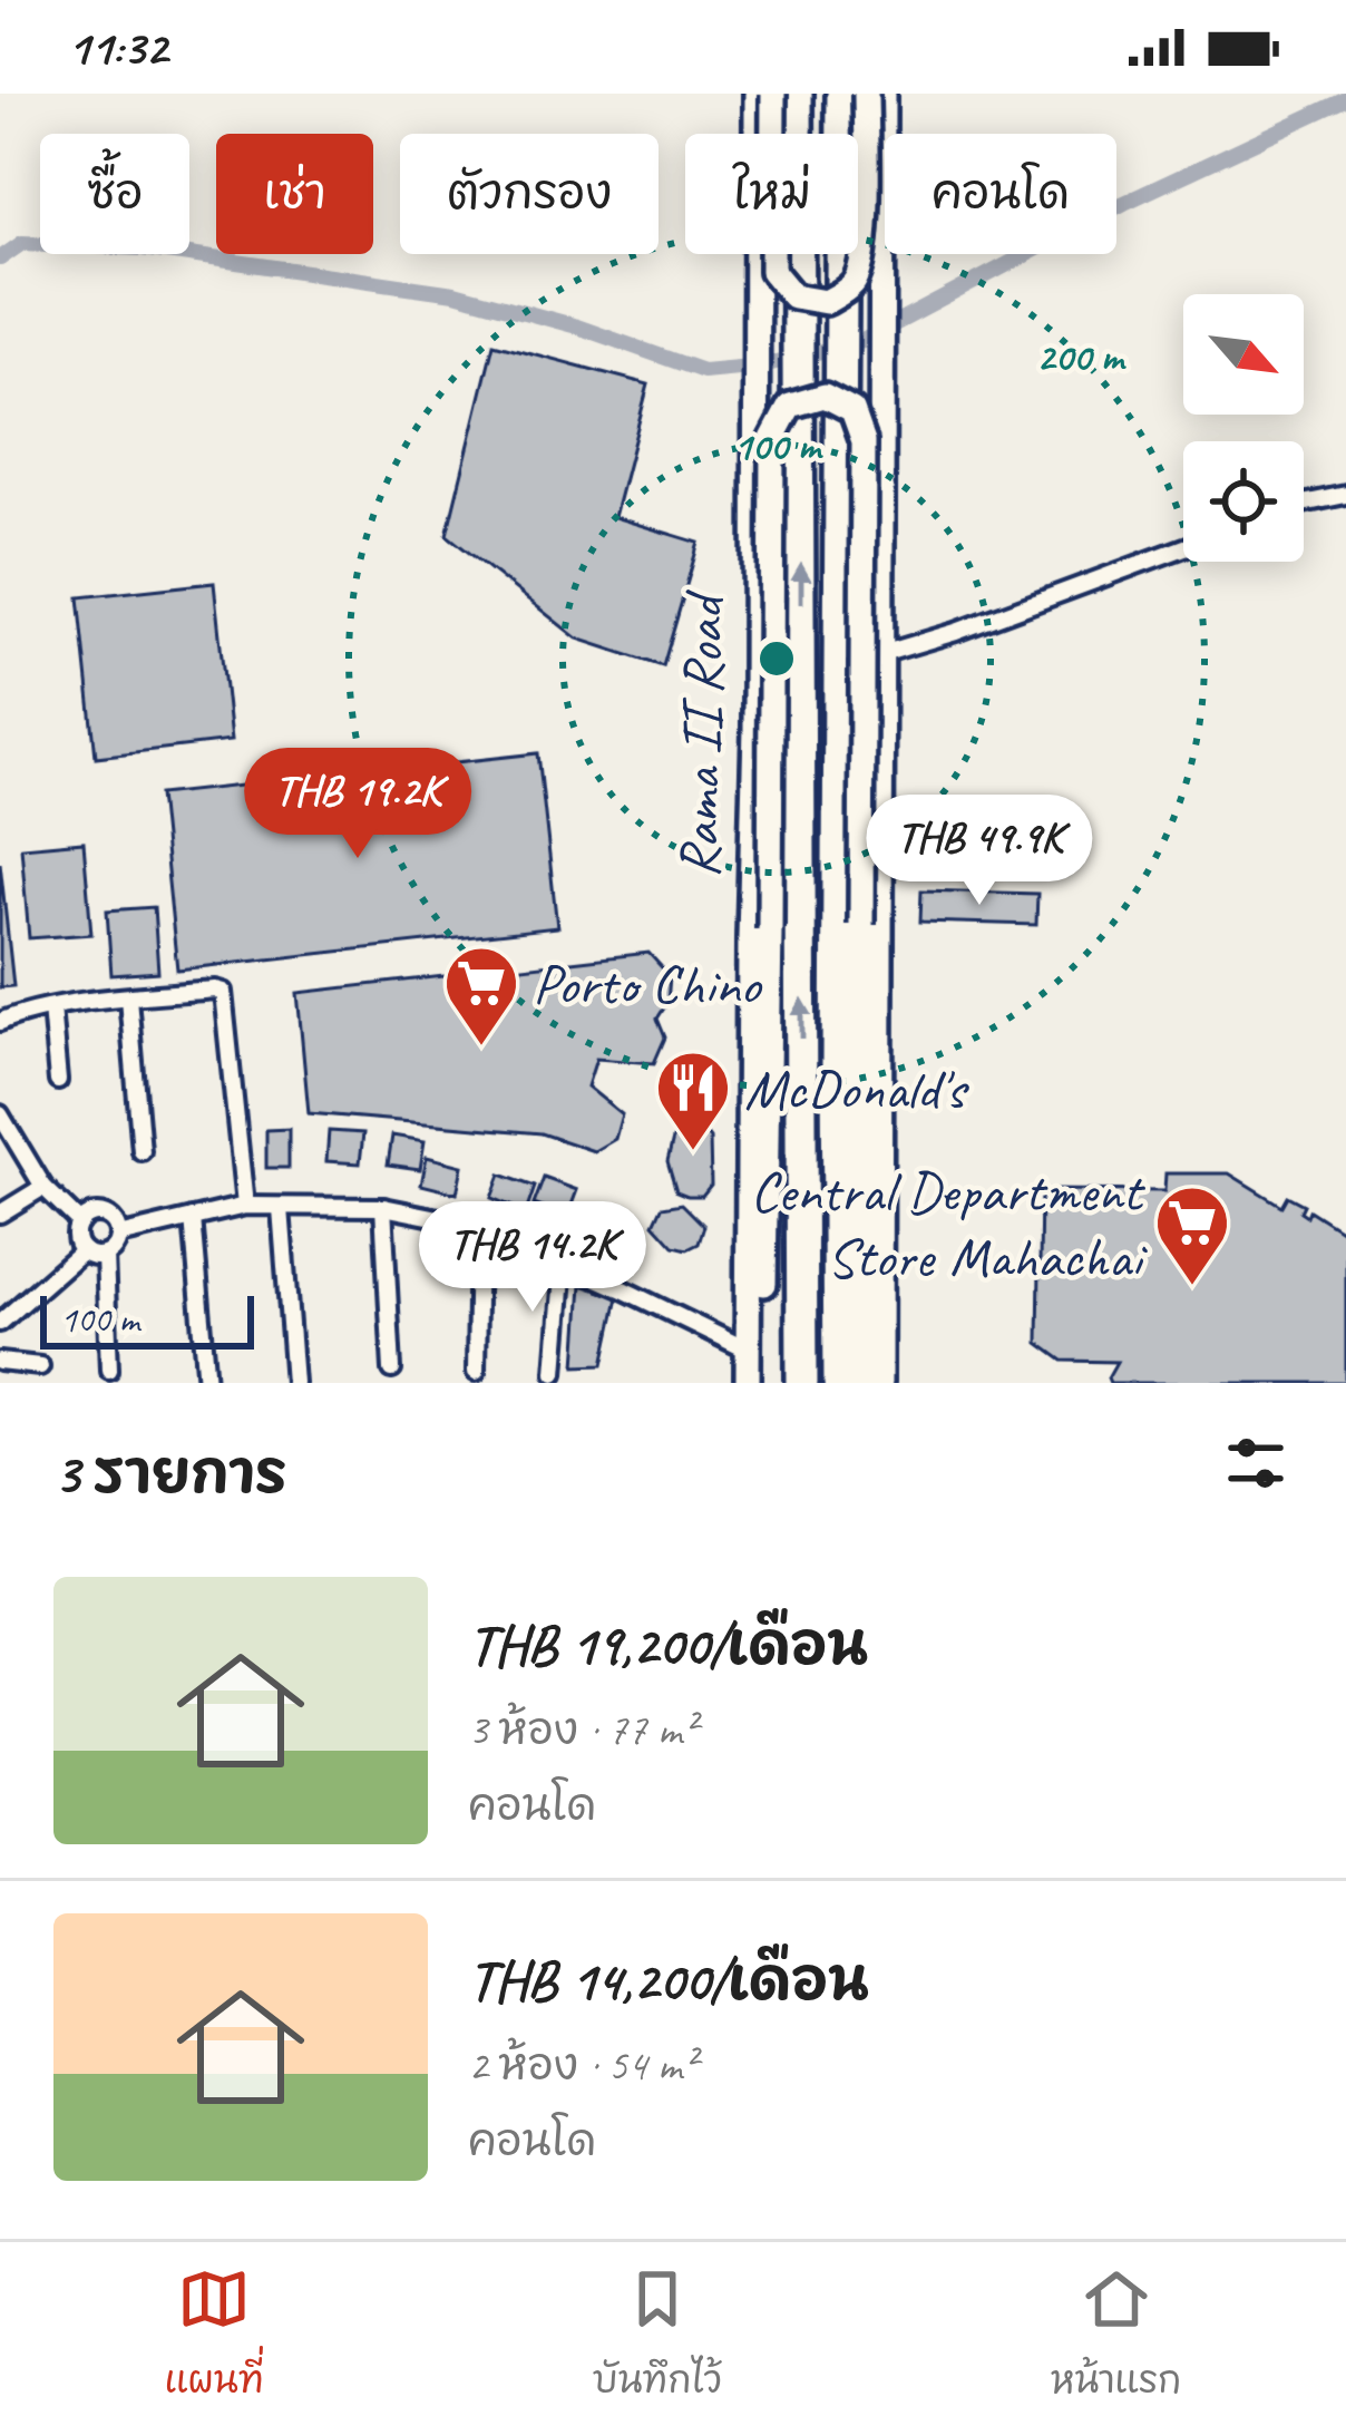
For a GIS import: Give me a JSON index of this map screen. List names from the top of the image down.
{
  "streets": {
    "highway": ["Rama II Road"]
  },
  "places": {
    "supermarket": ["Porto Chino", "Central Department Store Mahachai"],
    "restaurant": ["McDonald's"]
  },
  "scale_bar": "100 m",
  "north": "bottom right",
  "page": {
    "status": "11:32",
    "chip": [
      "ซื้อ",
      "เช่า",
      "ตัวกรอง",
      "ใหม่",
      "คอนโด"
    ],
    "price": ["THB 19.2K", "THB 49.9K", "THB 14.2K"],
    "scale": "100 m",
    "heading": "3 รายการ",
    "list": [
      {
        "name": "THB 19,200/เดือน",
        "note": "3 ห้อง · 77 m² · คอนโด"
      },
      {
        "name": "THB 14,200/เดือน",
        "note": "2 ห้อง · 54 m² · คอนโด"
      }
    ],
    "tabs": ["แผนที่", "บันทึกไว้", "หน้าแรก"]
  },
  "rings": ["200 m", "100 m"]
}
